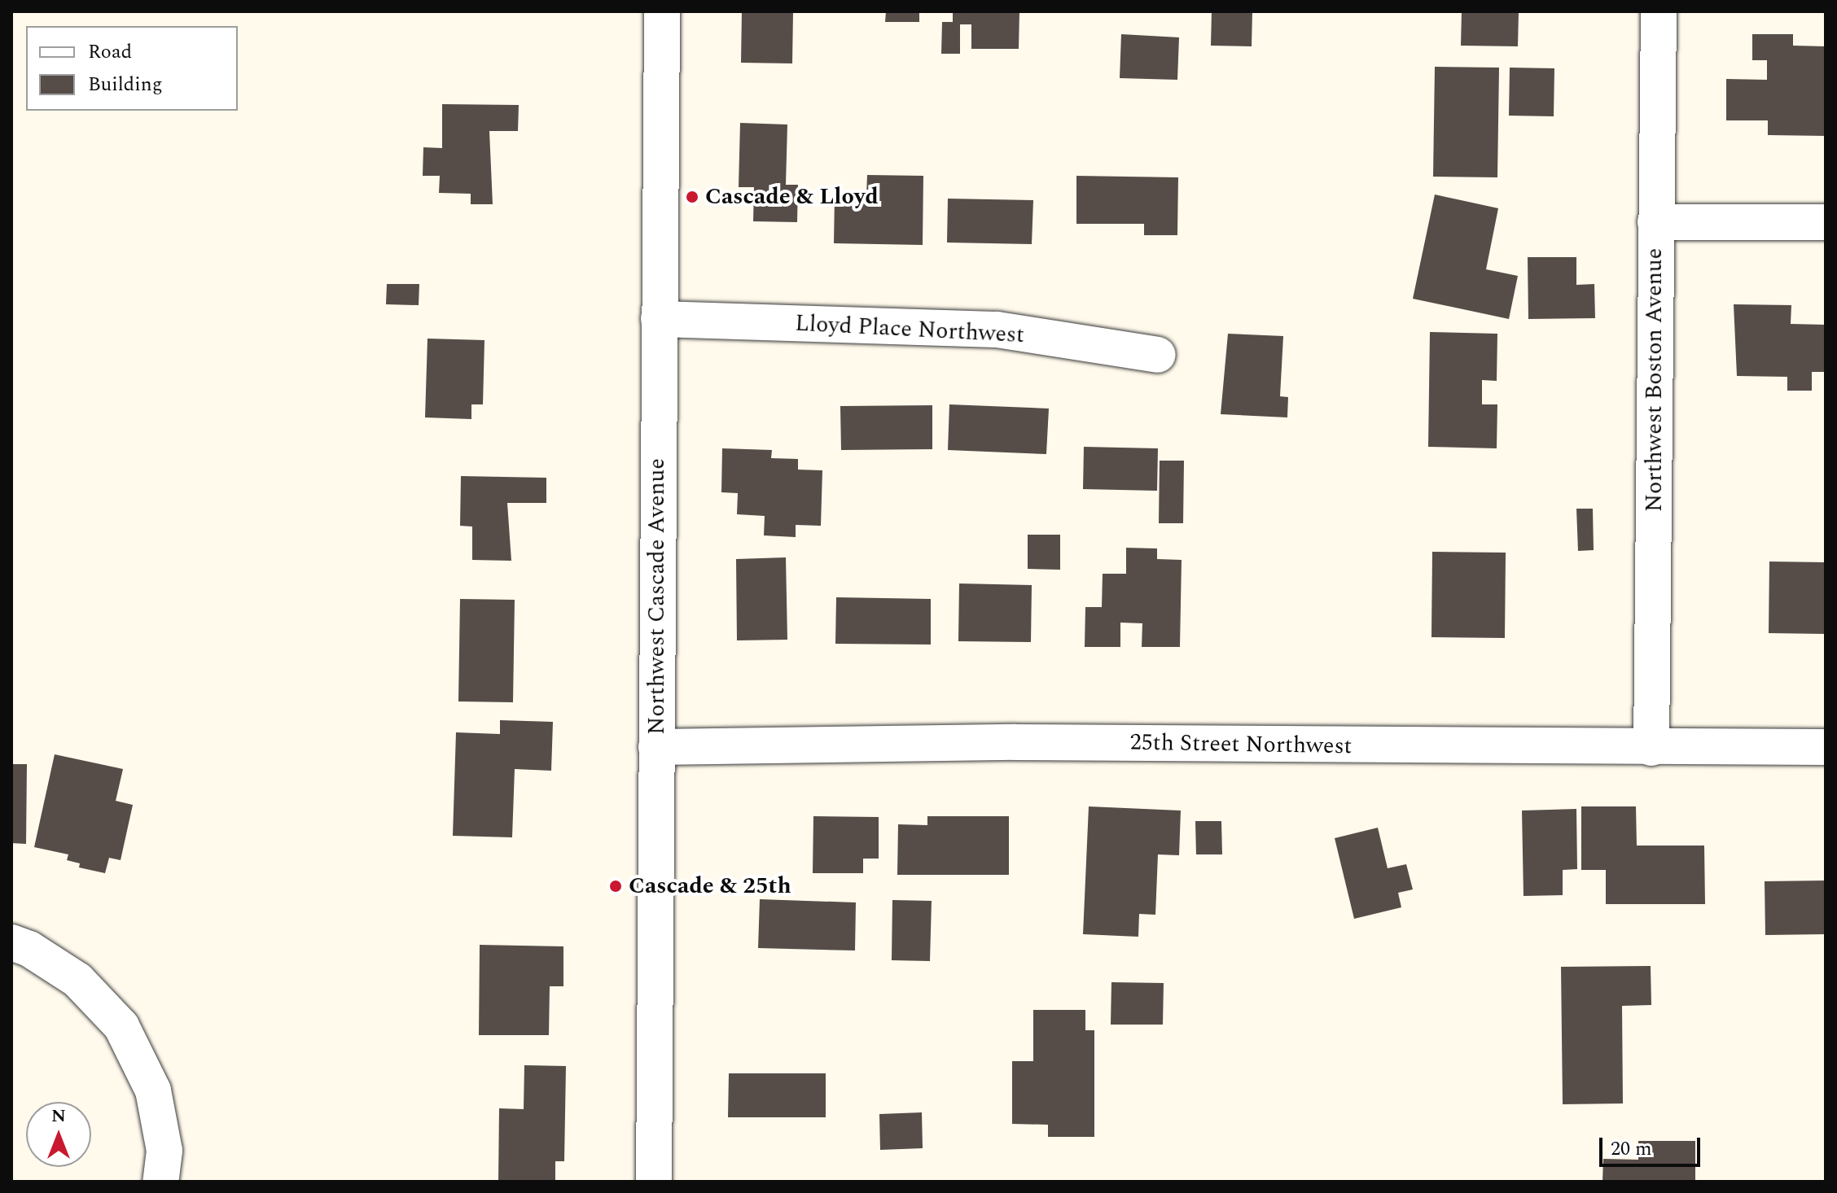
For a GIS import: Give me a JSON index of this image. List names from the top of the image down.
{
  "streets": {
    "street": [
      "Lloyd Place Northwest",
      "Northwest Boston Avenue",
      "Northwest Cascade Avenue",
      "25th Street Northwest"
    ]
  },
  "crossings": [
    ["Lloyd Place Northwest", "Northwest Cascade Avenue"],
    ["Northwest Boston Avenue", "25th Street Northwest"],
    ["Northwest Cascade Avenue", "25th Street Northwest"]
  ],
  "places": ["Cascade & Lloyd", "Cascade & 25th"],
  "legend": ["Road", "Building"],
  "scale_bar": "20 m",
  "north": "top"
}
